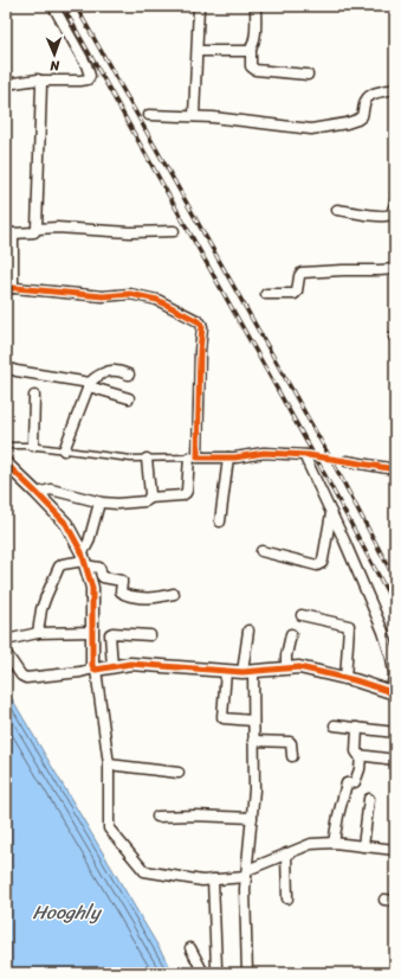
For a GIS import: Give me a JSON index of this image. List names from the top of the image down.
{
  "water": ["Hooghly"],
  "north": "bottom"
}
